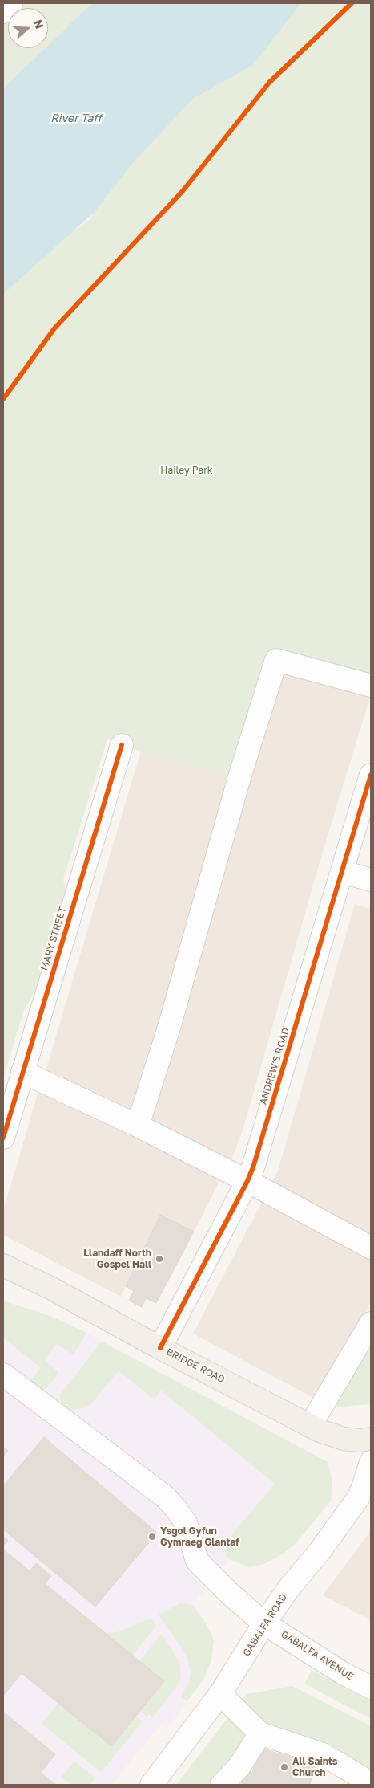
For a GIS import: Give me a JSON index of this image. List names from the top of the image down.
{
  "streets": {
    "main road": ["BRIDGE ROAD"],
    "street": [
      "MARY STREET",
      "ANDREW'S ROAD",
      "GABALFA ROAD",
      "GABALFA AVENUE"
    ]
  },
  "crossings": [
    ["ANDREW'S ROAD", "BRIDGE ROAD"],
    ["GABALFA ROAD", "GABALFA AVENUE"]
  ],
  "water": ["River Taff"],
  "parks": ["Hailey Park"],
  "places": ["Llandaff North Gospel Hall", "Ysgol Gyfun Gymraeg Glantaf", "All Saints Church"],
  "north": "right"
}
